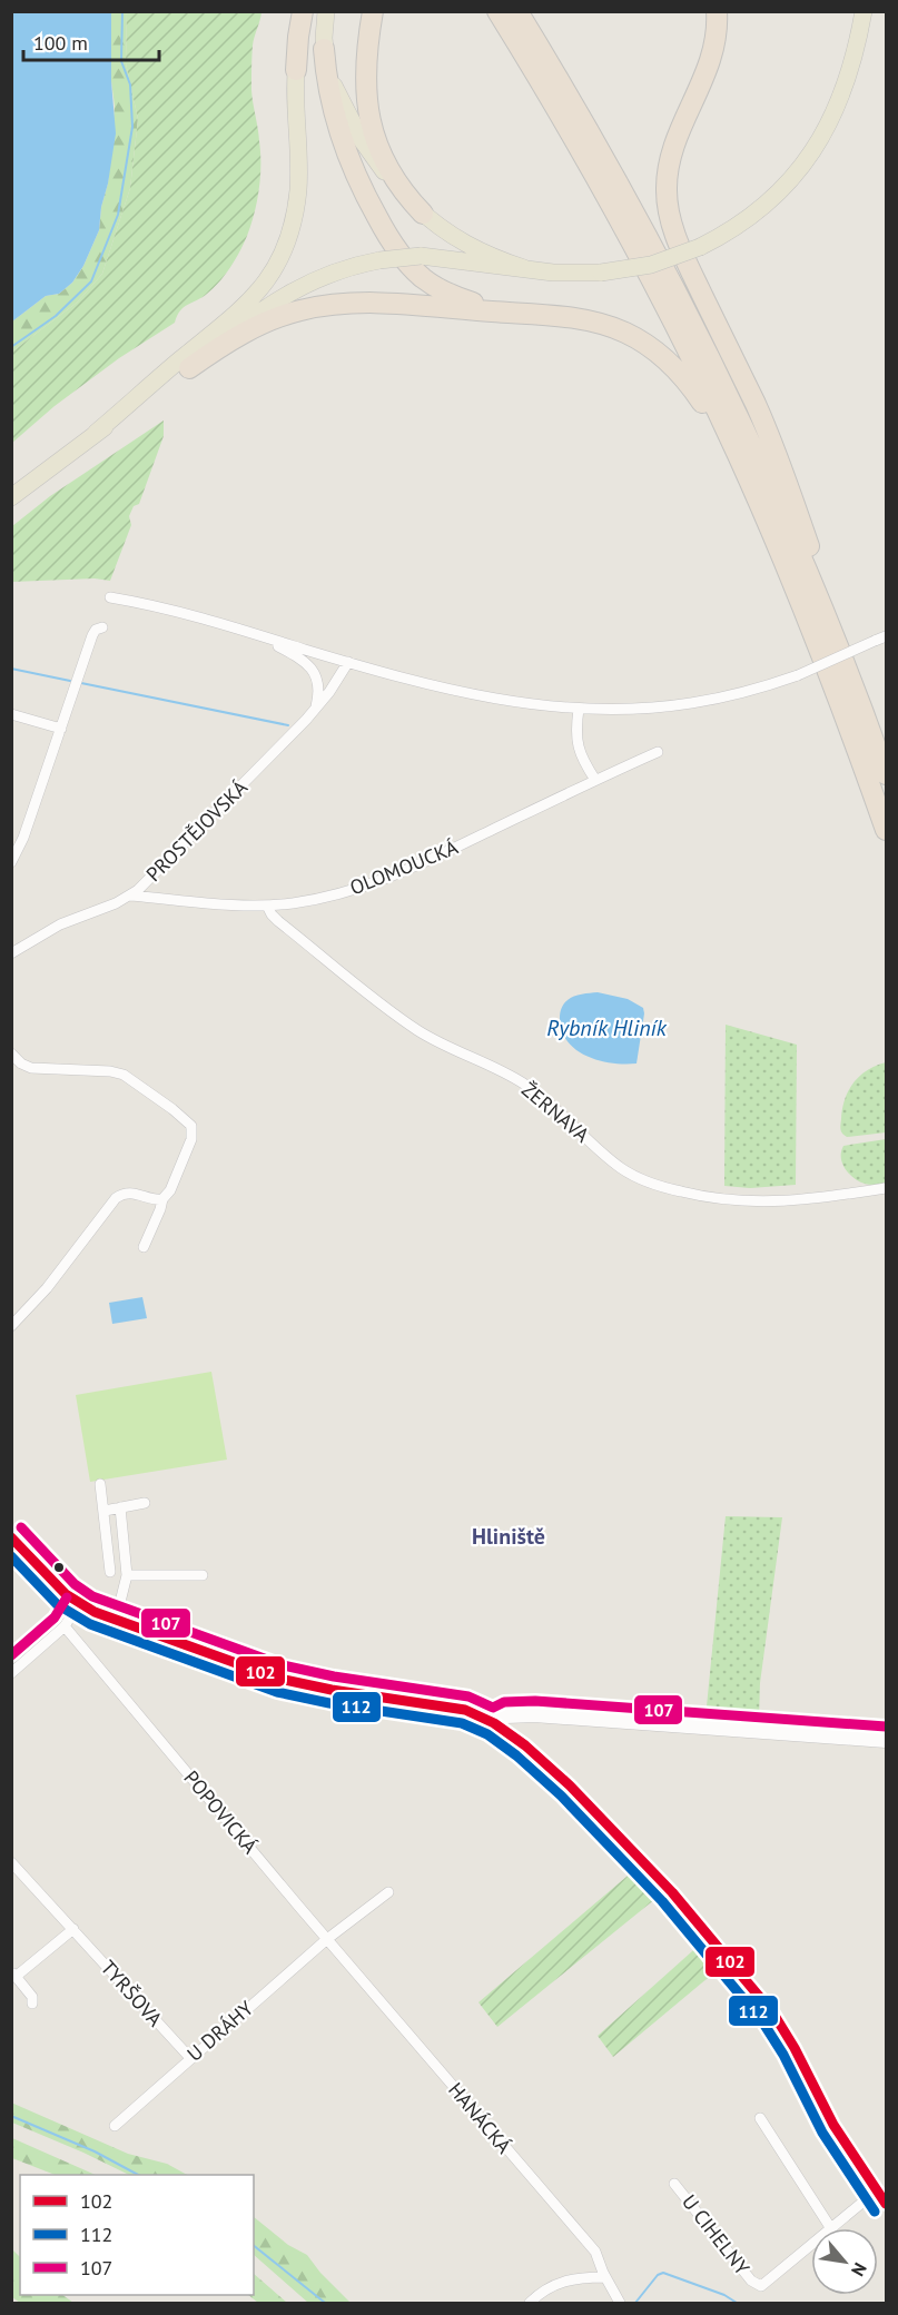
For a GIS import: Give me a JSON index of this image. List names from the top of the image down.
{
  "streets": {
    "street": [
      "PROSTĚJOVSKÁ",
      "OLOMOUCKÁ",
      "ŽERNAVA",
      "POPOVICKÁ",
      "TYRŠOVA",
      "U DRÁHY",
      "HANÁCKÁ",
      "U CIHELNY"
    ]
  },
  "crossings": [
    ["PROSTĚJOVSKÁ", "OLOMOUCKÁ"],
    ["OLOMOUCKÁ", "ŽERNAVA"],
    ["POPOVICKÁ", "U DRÁHY"],
    ["POPOVICKÁ", "HANÁCKÁ"],
    ["TYRŠOVA", "U DRÁHY"],
    ["U DRÁHY", "HANÁCKÁ"]
  ],
  "districts": ["Hliniště"],
  "water": ["Rybník Hliník"],
  "lines": ["transit line 107", "transit line 102", "transit line 112"],
  "legend": ["102", "112", "107"],
  "scale_bar": "100 m",
  "north": "bottom right"
}
